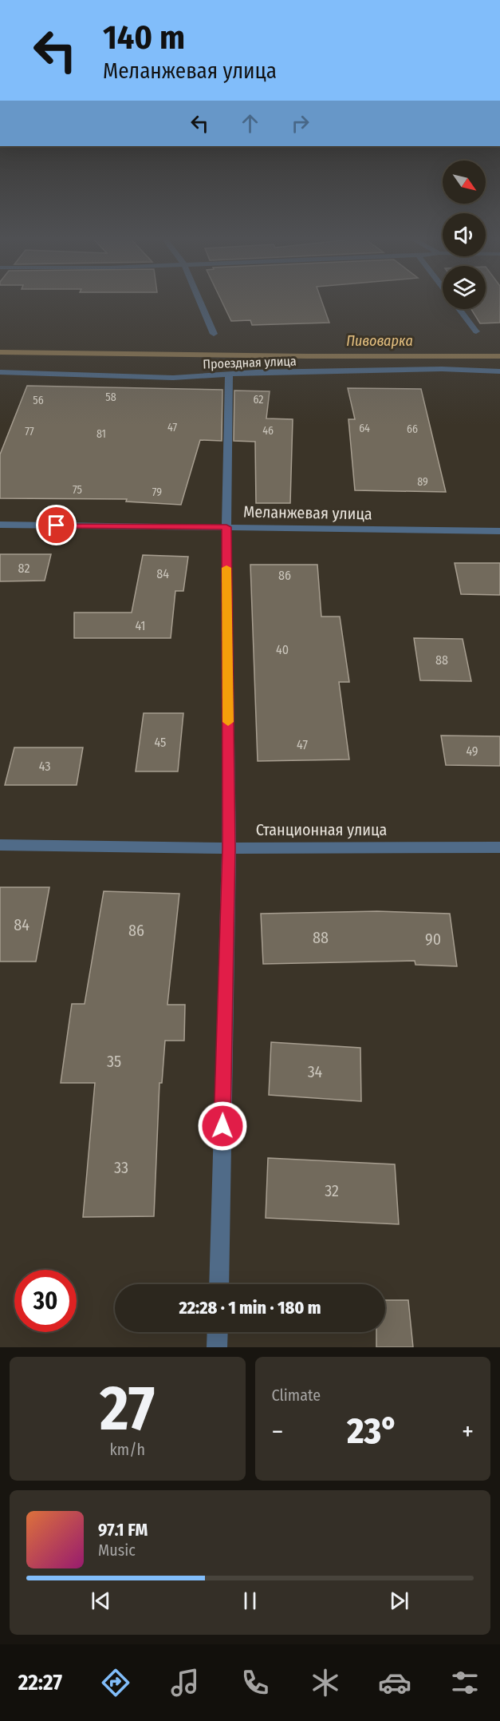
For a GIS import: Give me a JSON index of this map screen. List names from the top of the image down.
{
  "streets": {
    "street": ["Проездная улица", "Меланжевая улица", "Станционная улица"]
  },
  "water": ["Пивоварка"],
  "house_numbers": [
    "58",
    "62",
    "56",
    "47",
    "64",
    "66",
    "46",
    "77",
    "81",
    "89",
    "75",
    "79",
    "82",
    "84",
    "86",
    "41",
    "40",
    "88",
    "45",
    "47",
    "49",
    "43",
    "84",
    "86",
    "88",
    "90",
    "35",
    "34",
    "33",
    "32"
  ],
  "north": "bottom right",
  "page": {
    "turn": ["140 m", "Меланжевая улица"],
    "limit": "30",
    "trip": "22:28 · 1 min · 180 m",
    "tile": [
      ["27", "km/h"],
      "Climate"
    ],
    "heat": ["−", "23°", "+"],
    "song": ["97.1 FM", "Music"],
    "tabs": "22:27"
  }
}
